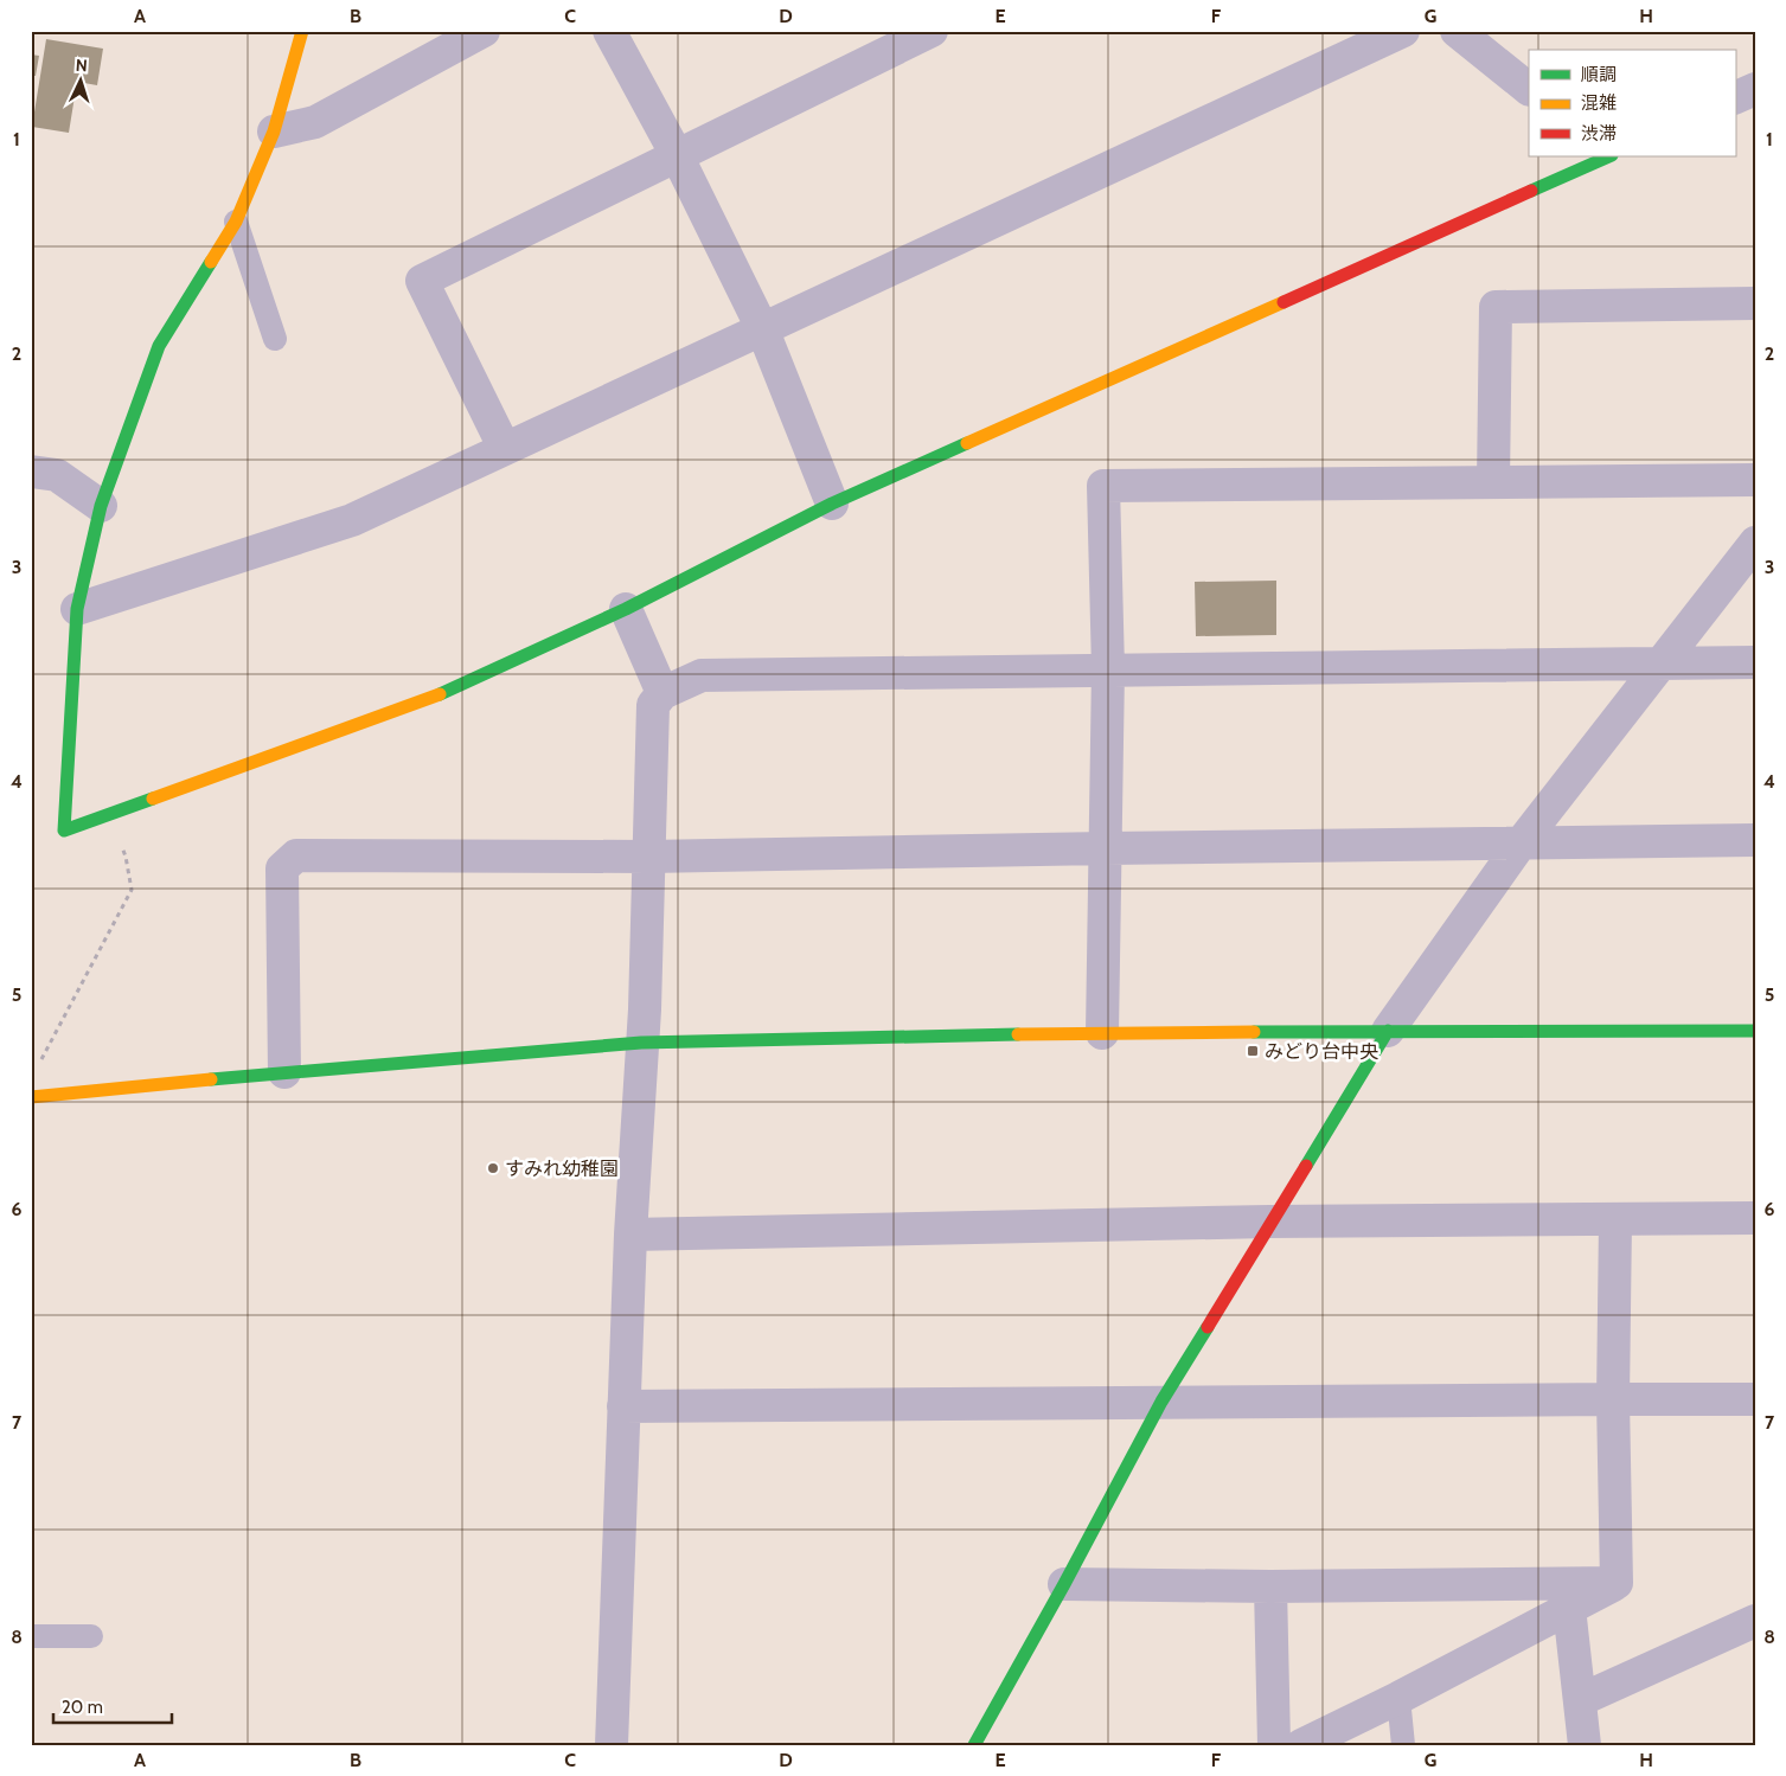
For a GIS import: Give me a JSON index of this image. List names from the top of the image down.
{
  "places": {
    "transit": ["みどり台中央"],
    "other": ["すみれ幼稚園"]
  },
  "legend": ["順調", "混雑", "渋滞"],
  "scale_bar": "20 m",
  "north": "top",
  "grid": {
    "columns": [
      "A",
      "B",
      "C",
      "D",
      "E",
      "F",
      "G",
      "H"
    ],
    "rows": [
      "1",
      "2",
      "3",
      "4",
      "5",
      "6",
      "7",
      "8"
    ]
  }
}
